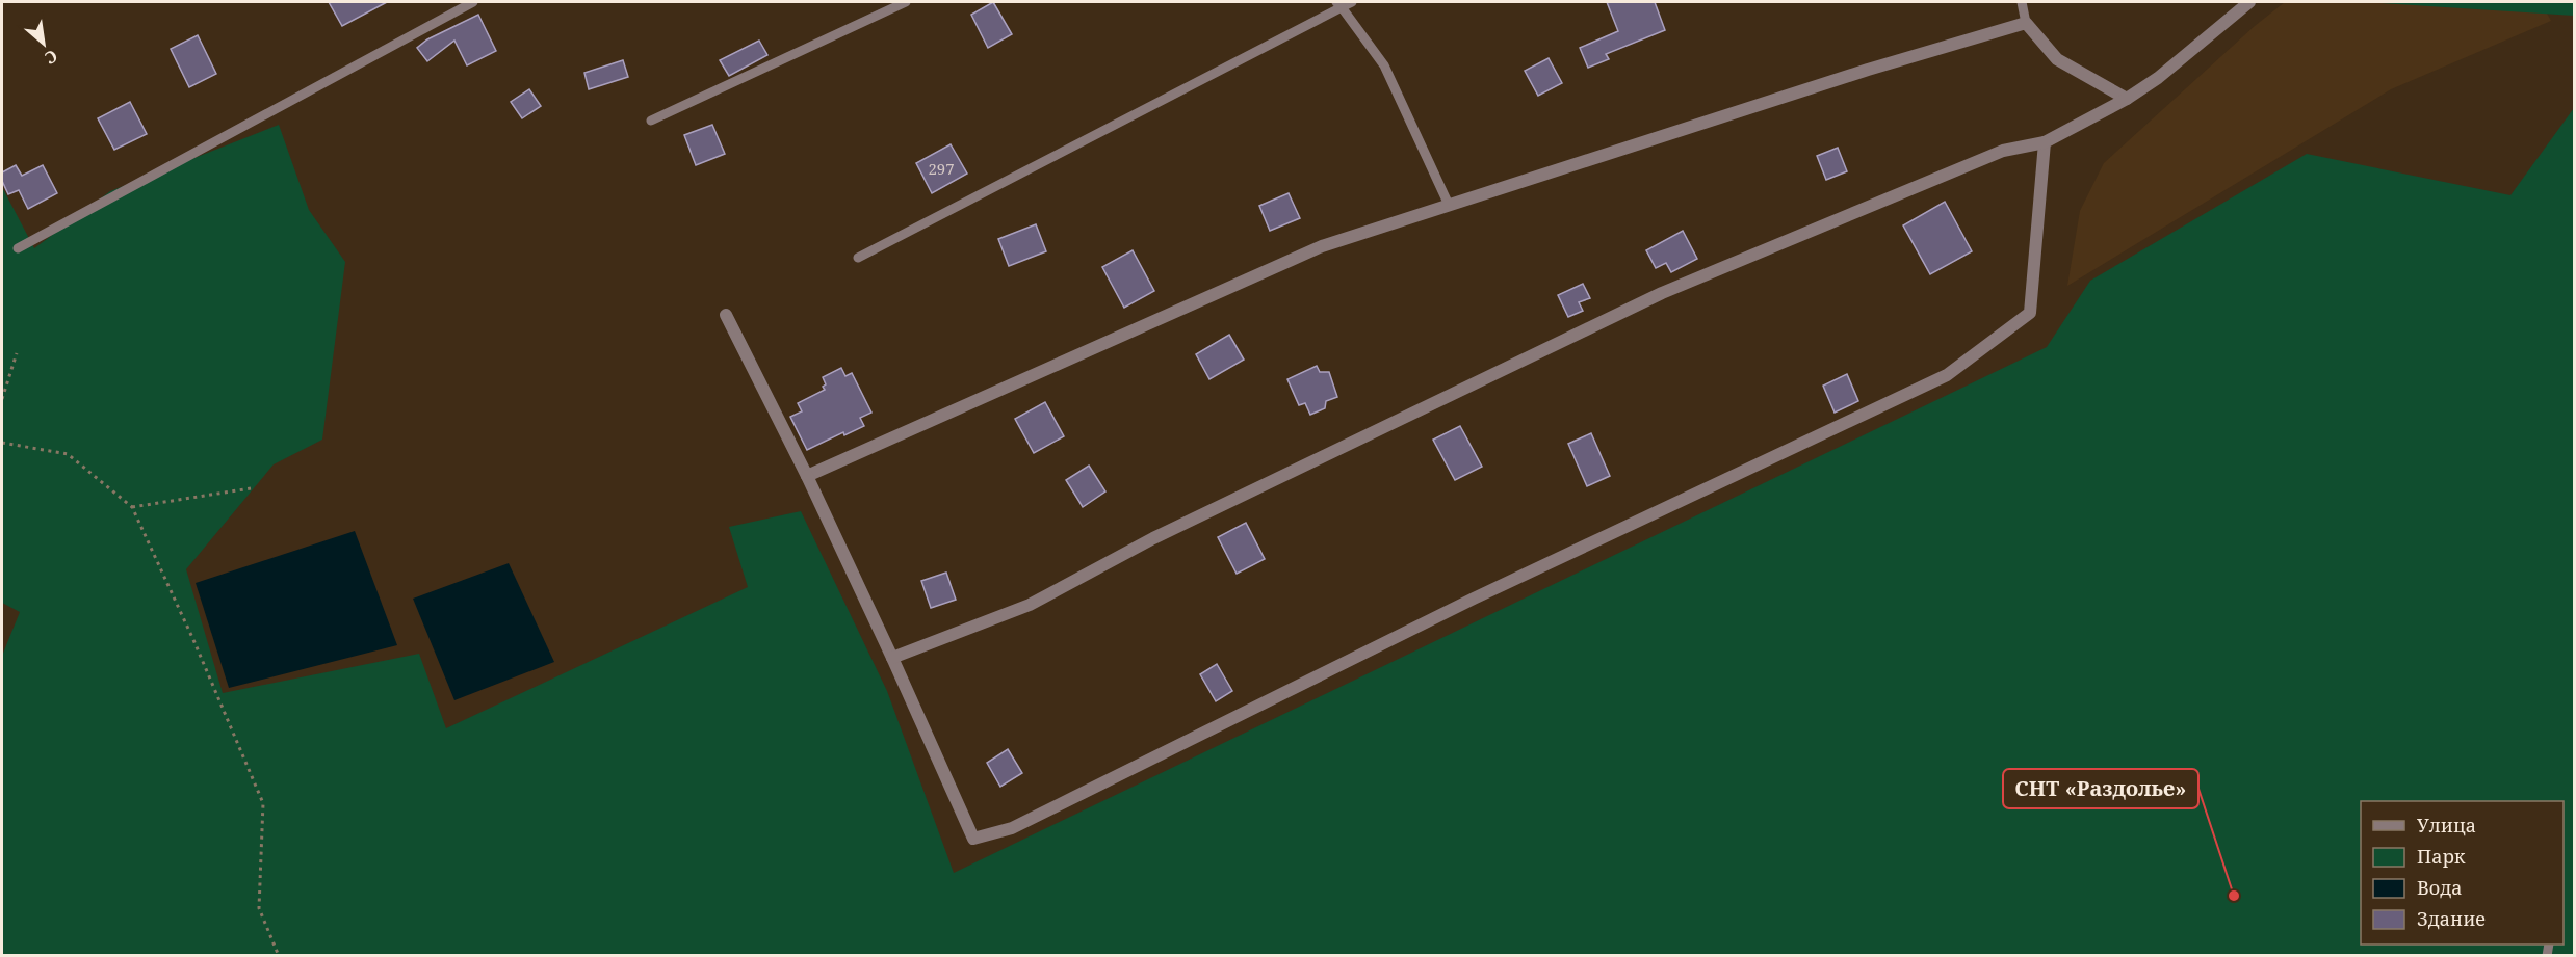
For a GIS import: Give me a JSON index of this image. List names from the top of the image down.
{
  "places": ["СНТ «Раздолье»"],
  "house_numbers": ["297"],
  "legend": [
    "Улица",
    "Парк",
    "Вода",
    "Здание"
  ],
  "north": "bottom right"
}
